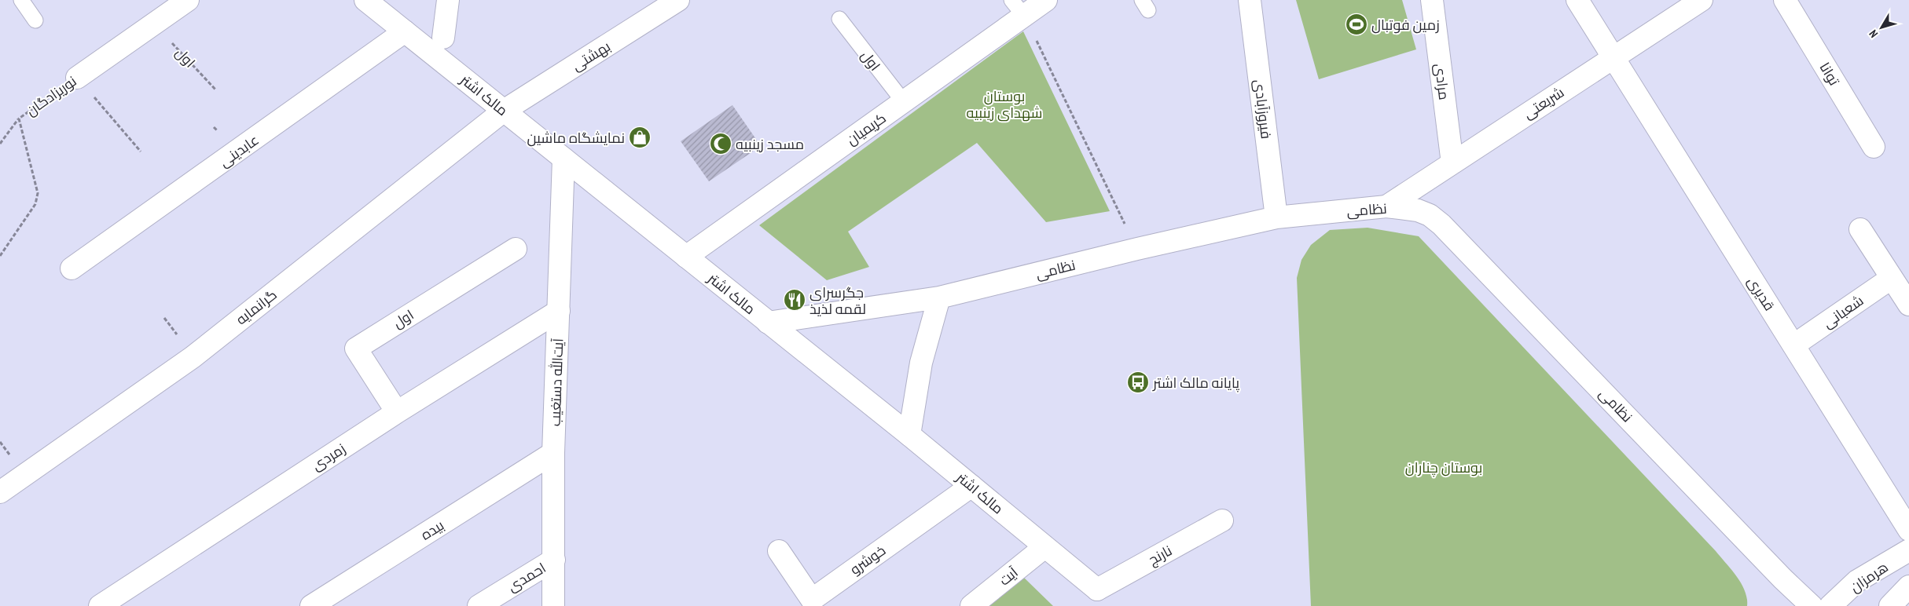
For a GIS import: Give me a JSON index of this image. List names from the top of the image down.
{
  "streets": {
    "street": [
      "بهشتی",
      "اول",
      "توانا",
      "مرادی",
      "مالک اشتر",
      "نوریزادگان",
      "شریعتی",
      "فیروزآبادی",
      "کریمیان",
      "عابدینی",
      "نظامی",
      "قدیری",
      "گرانمایه",
      "شعبانی",
      "آیت‌الله دستغیب",
      "زمردی",
      "بیده",
      "نارنج",
      "خوشرو",
      "آیت",
      "احمدی",
      "هرمزان"
    ]
  },
  "crossings": [
    ["بهشتی", "مالک اشتر"],
    ["بهشتی", "گرانمایه"],
    ["اول", "نوریزادگان"],
    ["اول", "کریمیان"],
    ["اول", "زمردی"],
    ["مرادی", "شریعتی"],
    ["مالک اشتر", "کریمیان"],
    ["مالک اشتر", "عابدینی"],
    ["مالک اشتر", "نظامی"],
    ["مالک اشتر", "گرانمایه"],
    ["مالک اشتر", "آیت‌الله دستغیب"],
    ["مالک اشتر", "نارنج"],
    ["مالک اشتر", "خوشرو"],
    ["مالک اشتر", "آیت"],
    ["شریعتی", "نظامی"],
    ["شریعتی", "قدیری"],
    ["فیروزآبادی", "نظامی"],
    ["قدیری", "شعبانی"],
    ["آیت‌الله دستغیب", "زمردی"],
    ["آیت‌الله دستغیب", "بیده"],
    ["آیت‌الله دستغیب", "احمدی"]
  ],
  "parks": ["بوستان شهدای زینبیه", "بوستان چناران"],
  "places": {
    "sports": ["زمین فوتبال"],
    "shop": ["نمایشگاه ماشین"],
    "mosque": ["مسجد زینبیه"],
    "restaurant": ["جگرسرای لقمه لذیذ"],
    "bus stop": ["پایانه مالک اشتر"]
  },
  "north": "bottom left"
}
